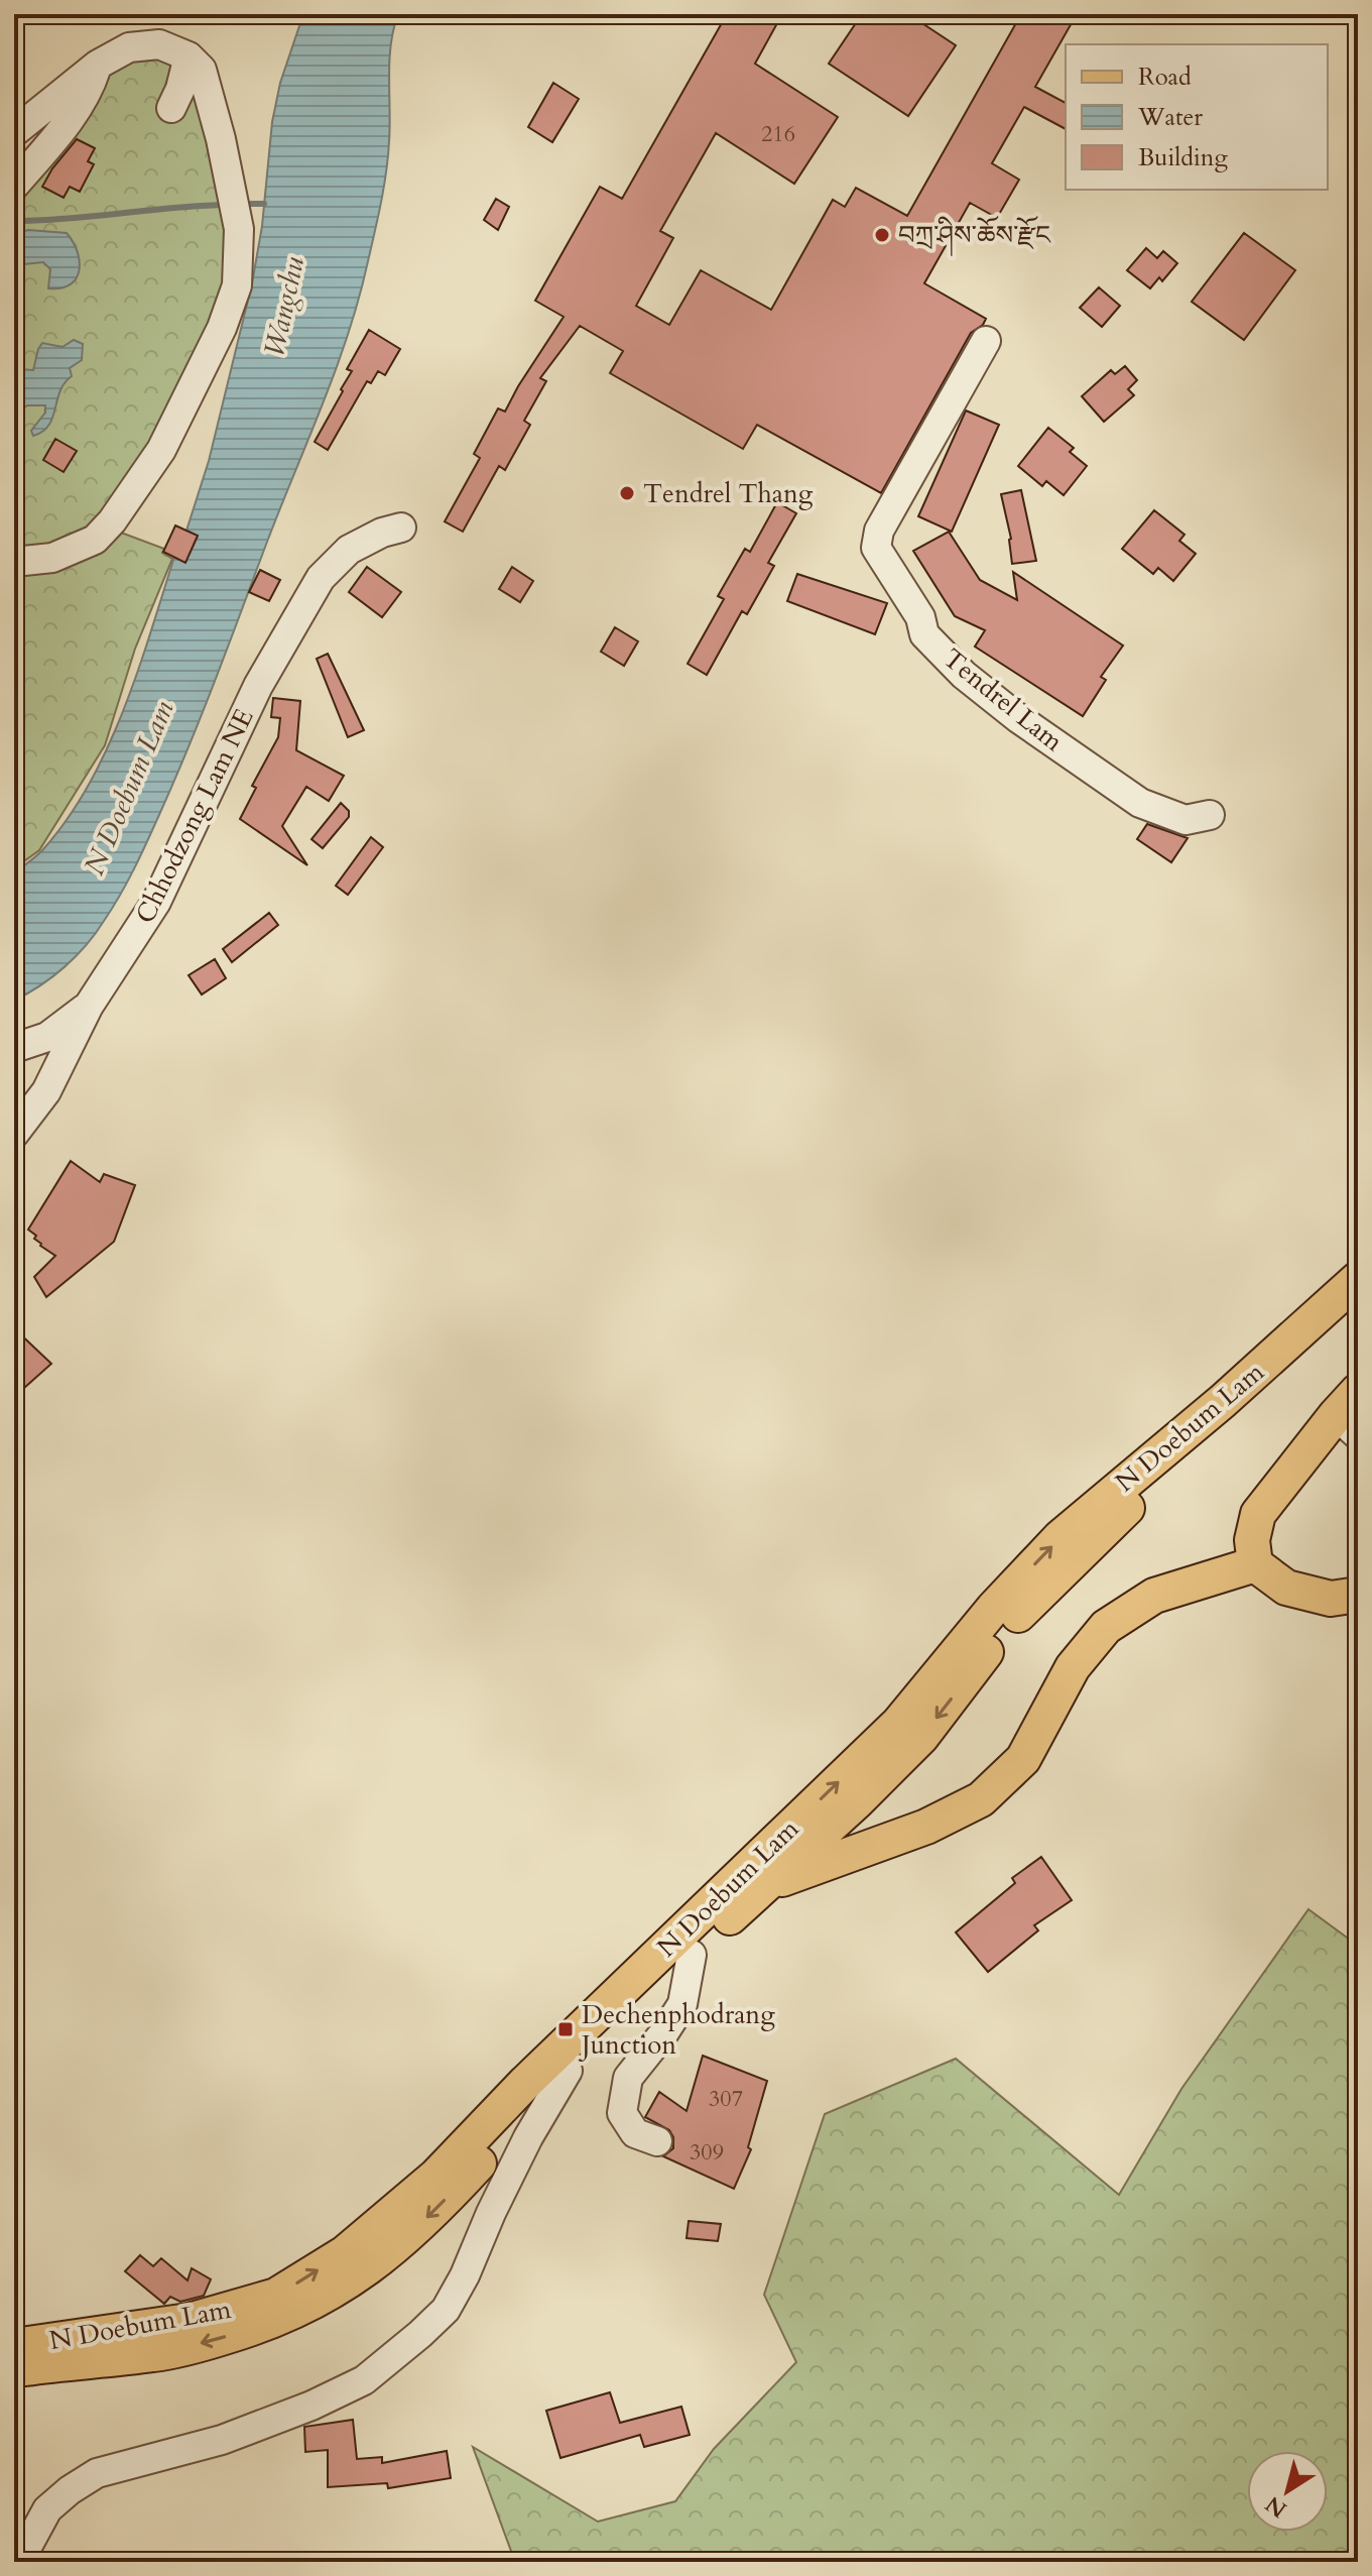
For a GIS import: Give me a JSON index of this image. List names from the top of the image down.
{
  "streets": {
    "main road": ["N Doebum Lam"],
    "street": ["Tendrel Lam", "Chhodzong Lam NE"]
  },
  "water": ["Wangchu", "N Doebum Lam"],
  "places": {
    "other": ["བཀྲ་ཤིས་ཆོས་རྫོང", "Tendrel Thang"],
    "transit": ["Dechenphodrang Junction"]
  },
  "house_numbers": ["216", "307", "309"],
  "legend": ["Road", "Water", "Building"],
  "north": "bottom left"
}
